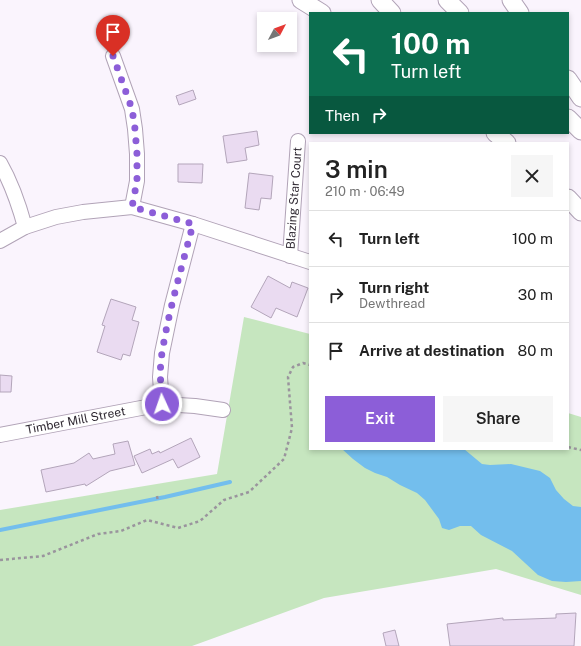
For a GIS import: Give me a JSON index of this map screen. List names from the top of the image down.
{
  "streets": {
    "street": ["Blazing Star Court", "Timber Mill Street"]
  },
  "north": "top right",
  "page": {
    "turn": ["100 m", "Turn left"],
    "then": "Then",
    "heading": ["3 min", "210 m · 06:49"],
    "list": [
      {
        "name": "Turn left",
        "value": "100 m"
      },
      {
        "name": "Turn right",
        "note": "Dewthread",
        "value": "30 m"
      },
      {
        "name": "Arrive at destination",
        "value": "80 m"
      }
    ],
    "buttons": ["Exit", "Share"]
  }
}
